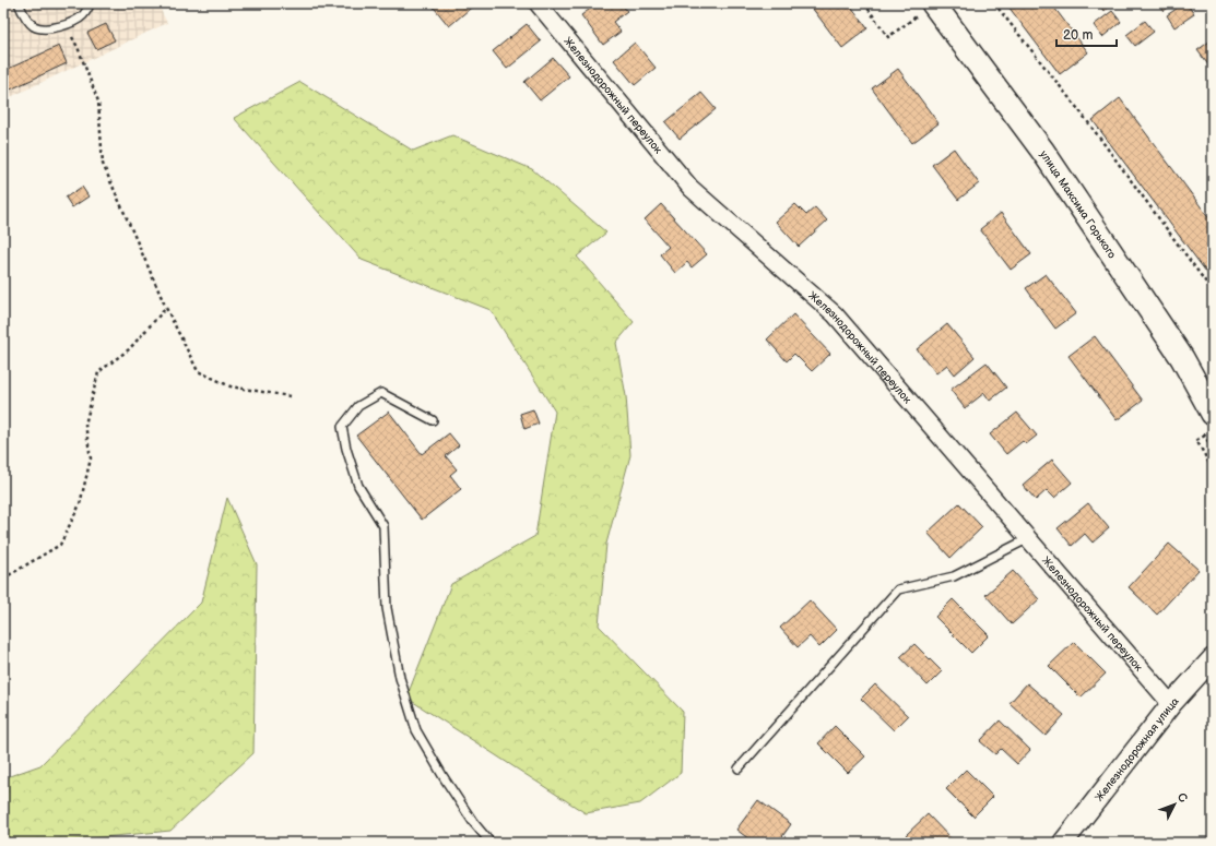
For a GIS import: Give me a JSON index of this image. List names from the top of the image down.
{
  "streets": {
    "main road": ["улица Максима Горького"],
    "street": ["Железнодорожный переулок", "Железнодорожная улица"]
  },
  "crossings": [
    ["Железнодорожный переулок", "Железнодорожная улица"]
  ],
  "scale_bar": "20 m",
  "north": "top right"
}
